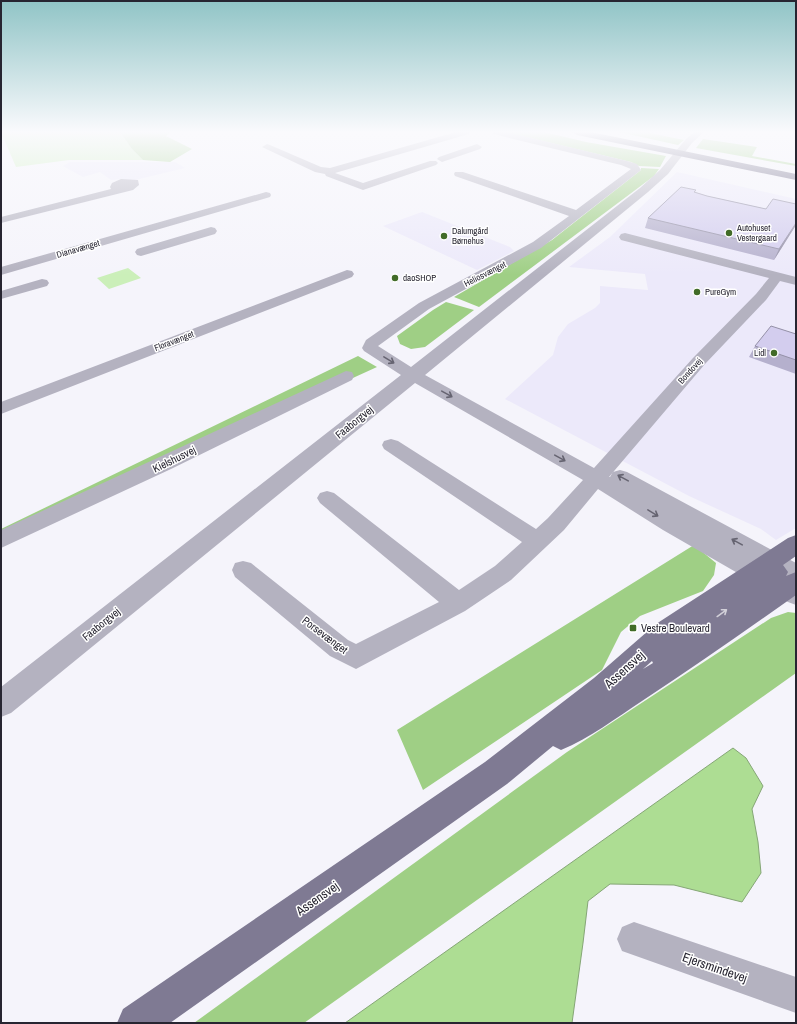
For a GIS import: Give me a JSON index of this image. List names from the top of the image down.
{
  "streets": {
    "main road": ["Assensvej"],
    "street": [
      "Dianavænget",
      "Heliosvænget",
      "Floravænget",
      "Bondovej",
      "Faaborgvej",
      "Kielshusvej",
      "Porsevænget",
      "Ejersmindevej"
    ]
  },
  "crossings": [
    ["Heliosvænget", "Faaborgvej"],
    ["Bondovej", "Porsevænget"]
  ],
  "places": {
    "other": [
      "Autohuset Vestergaard",
      "Dalumgård Børnehus",
      "daoSHOP",
      "PureGym",
      "Lidl"
    ],
    "transit": ["Vestre Boulevard"]
  }
}
